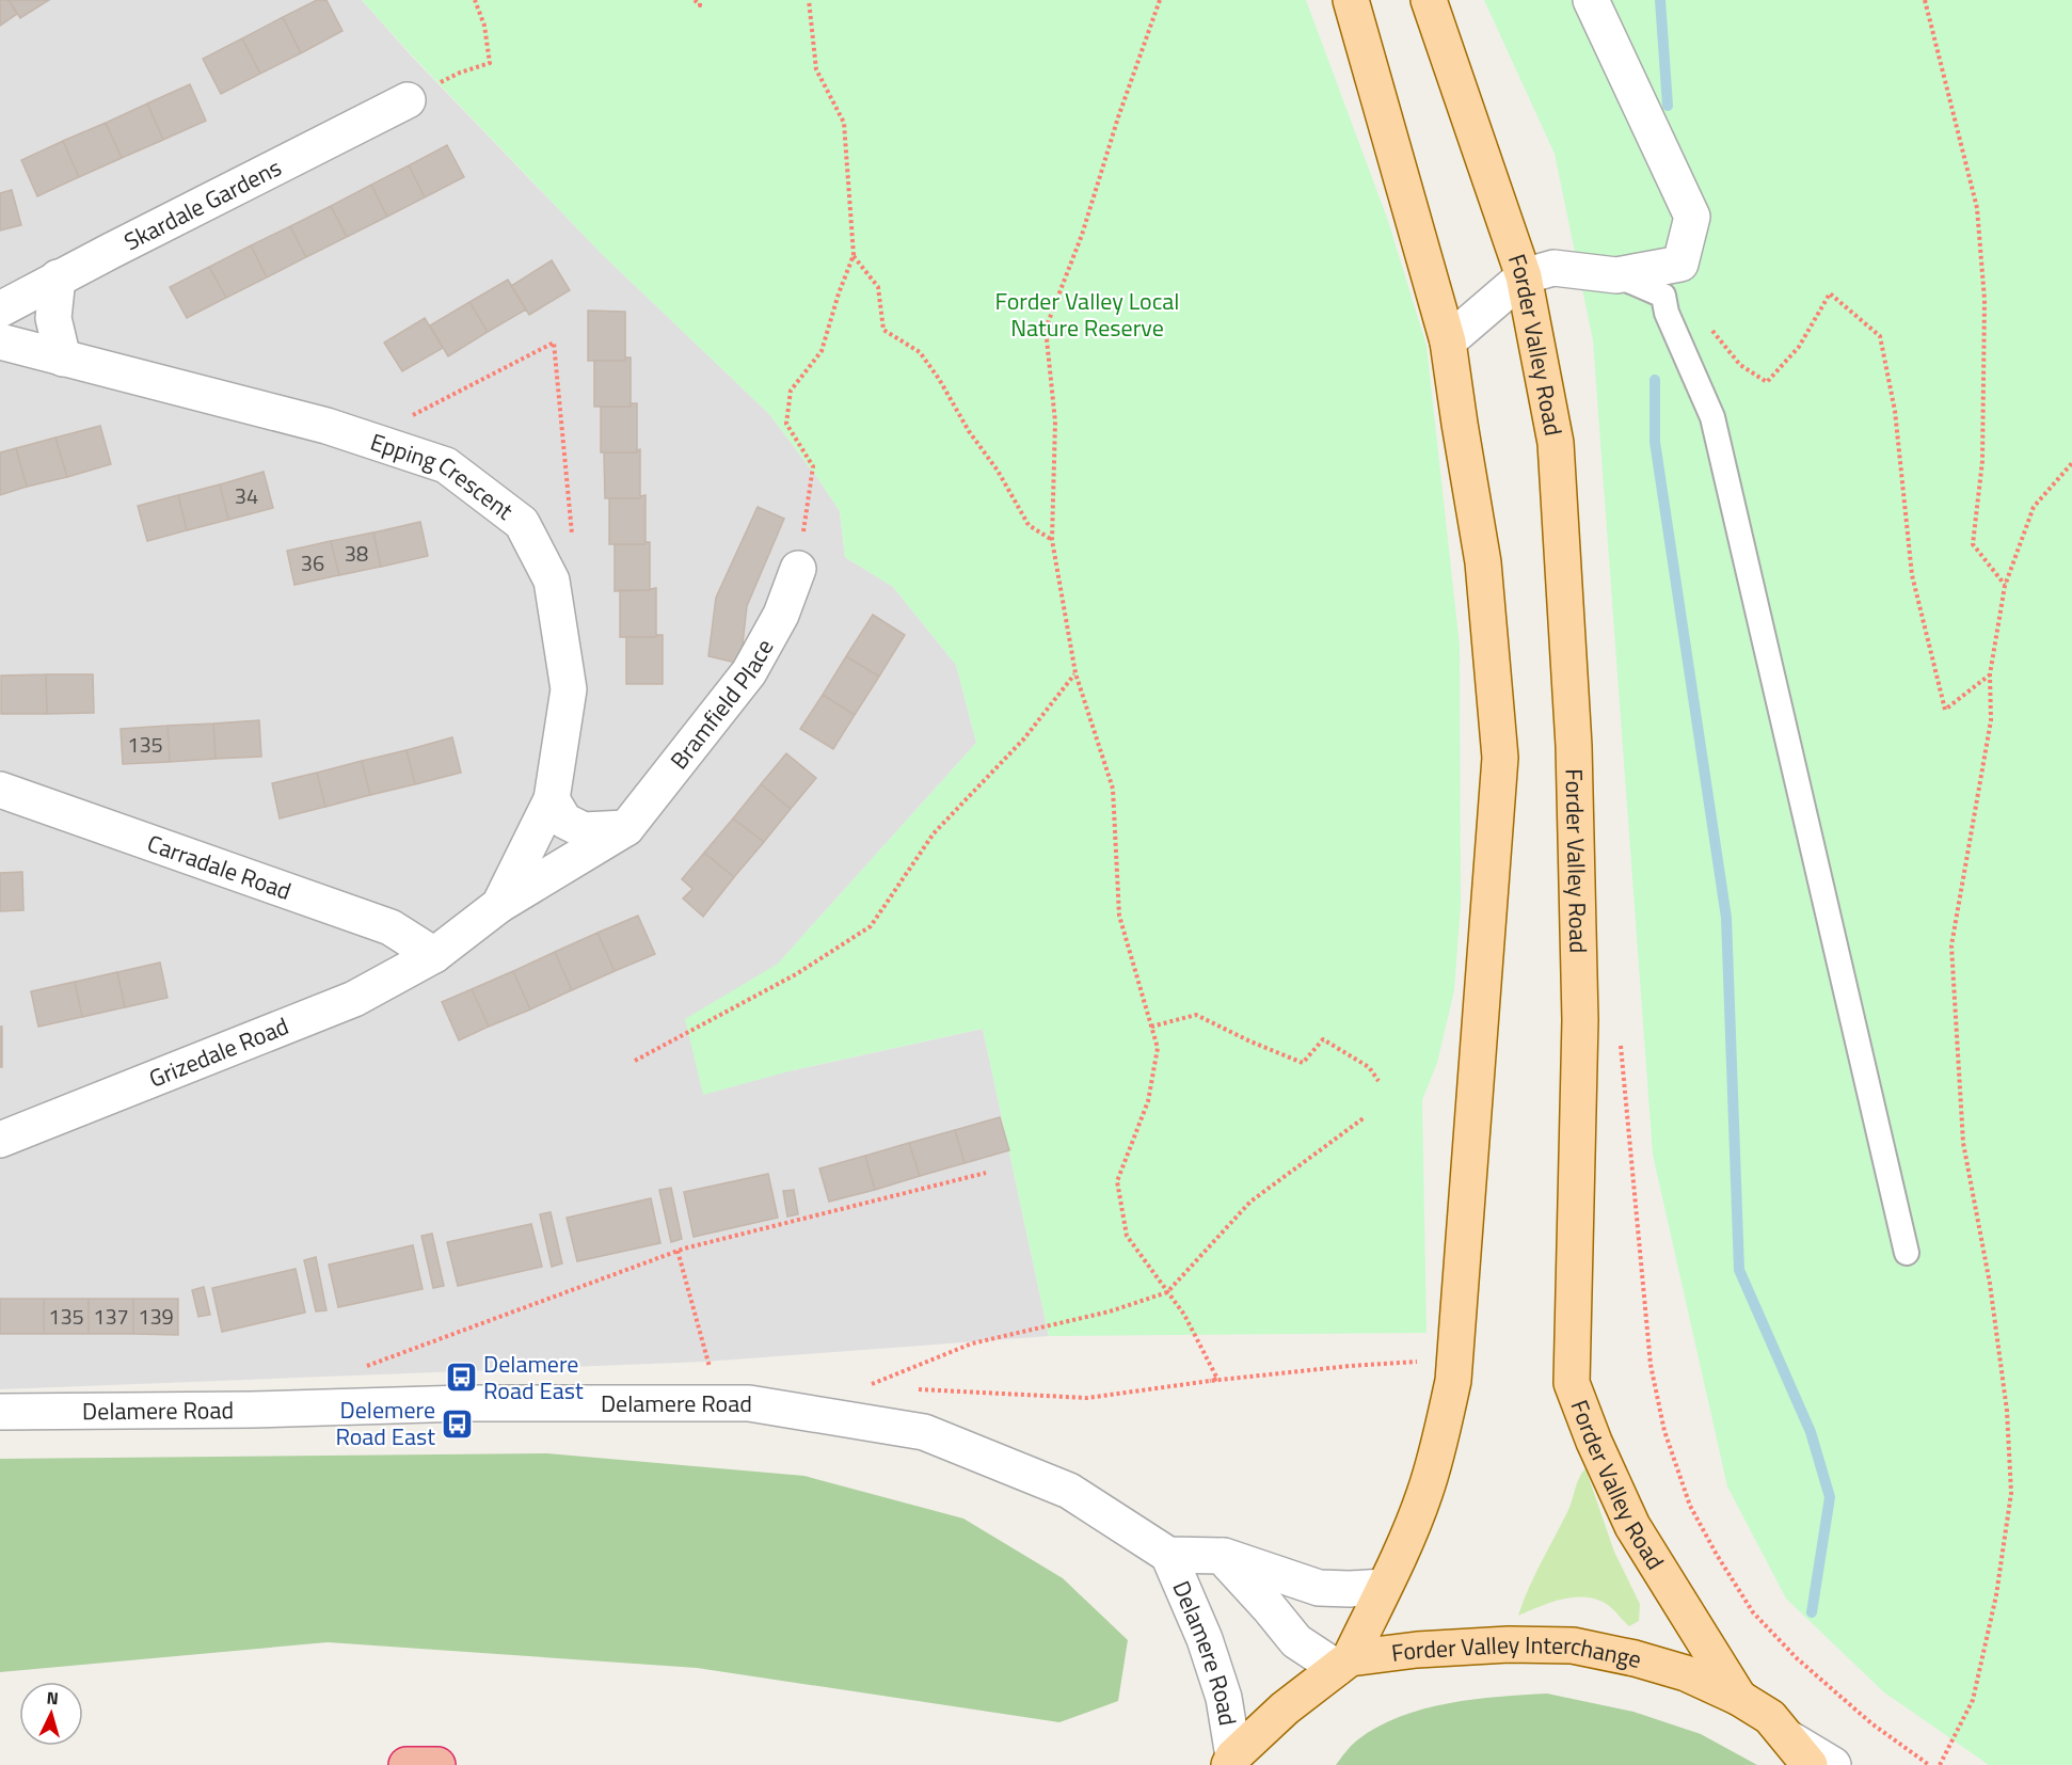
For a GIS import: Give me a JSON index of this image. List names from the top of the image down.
{
  "streets": {
    "main road": ["Forder Valley Road", "Forder Valley Interchange"],
    "street": [
      "Skardale Gardens",
      "Epping Crescent",
      "Bramfield Place",
      "Carradale Road",
      "Grizedale Road",
      "Delamere Road"
    ]
  },
  "crossings": [
    ["Forder Valley Road", "Forder Valley Interchange"],
    ["Epping Crescent", "Bramfield Place"],
    ["Epping Crescent", "Carradale Road"],
    ["Epping Crescent", "Grizedale Road"],
    ["Carradale Road", "Grizedale Road"]
  ],
  "parks": ["Forder Valley Local Nature Reserve"],
  "places": {
    "bus stop": ["Delamere Road East", "Delemere Road East"]
  },
  "house_numbers": [
    "34",
    "38",
    "36",
    "135",
    "135",
    "137",
    "139"
  ],
  "north": "top"
}
